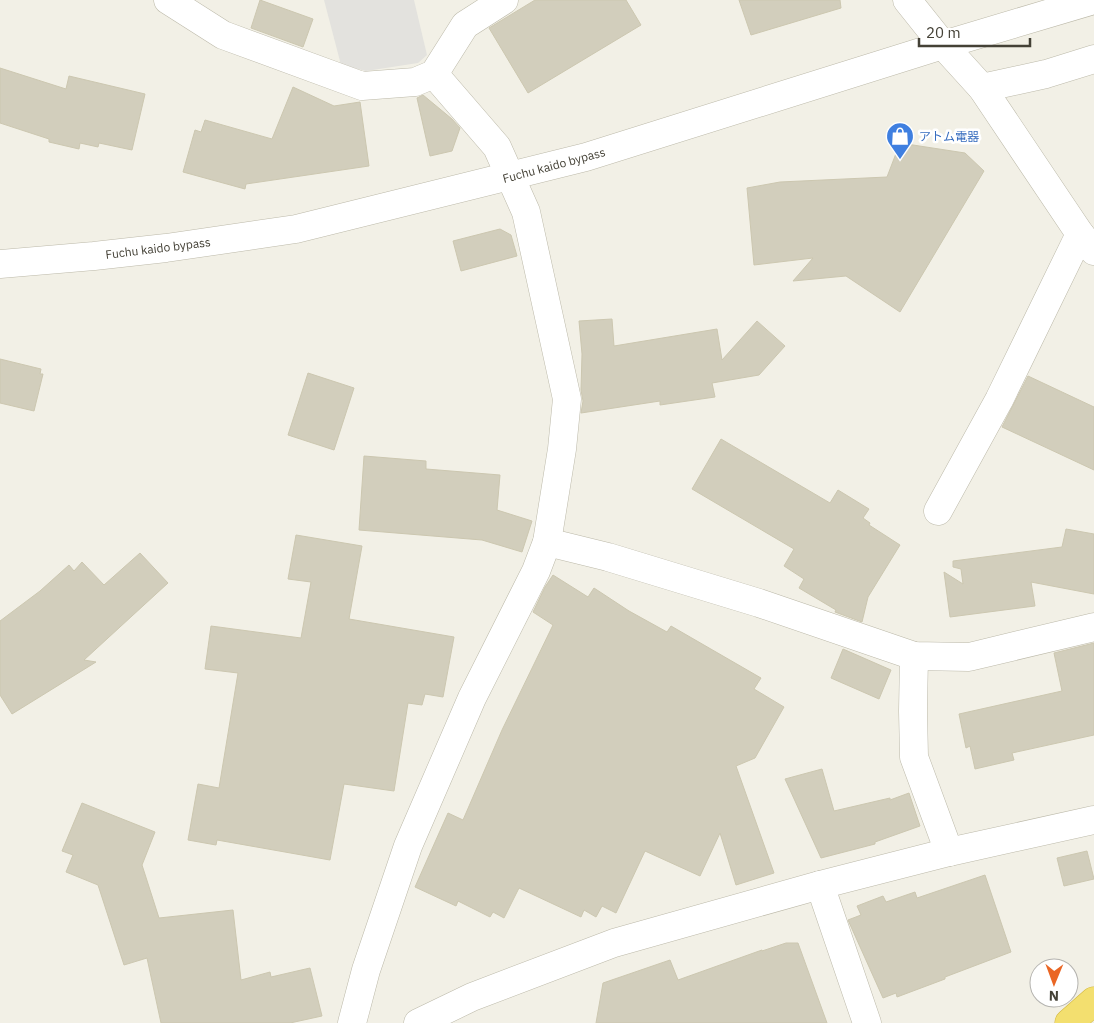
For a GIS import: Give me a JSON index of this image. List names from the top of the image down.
{
  "streets": {
    "street": ["Fuchu kaido bypass"]
  },
  "places": {
    "shop": ["アトム電器"]
  },
  "scale_bar": "20 m",
  "north": "bottom"
}
